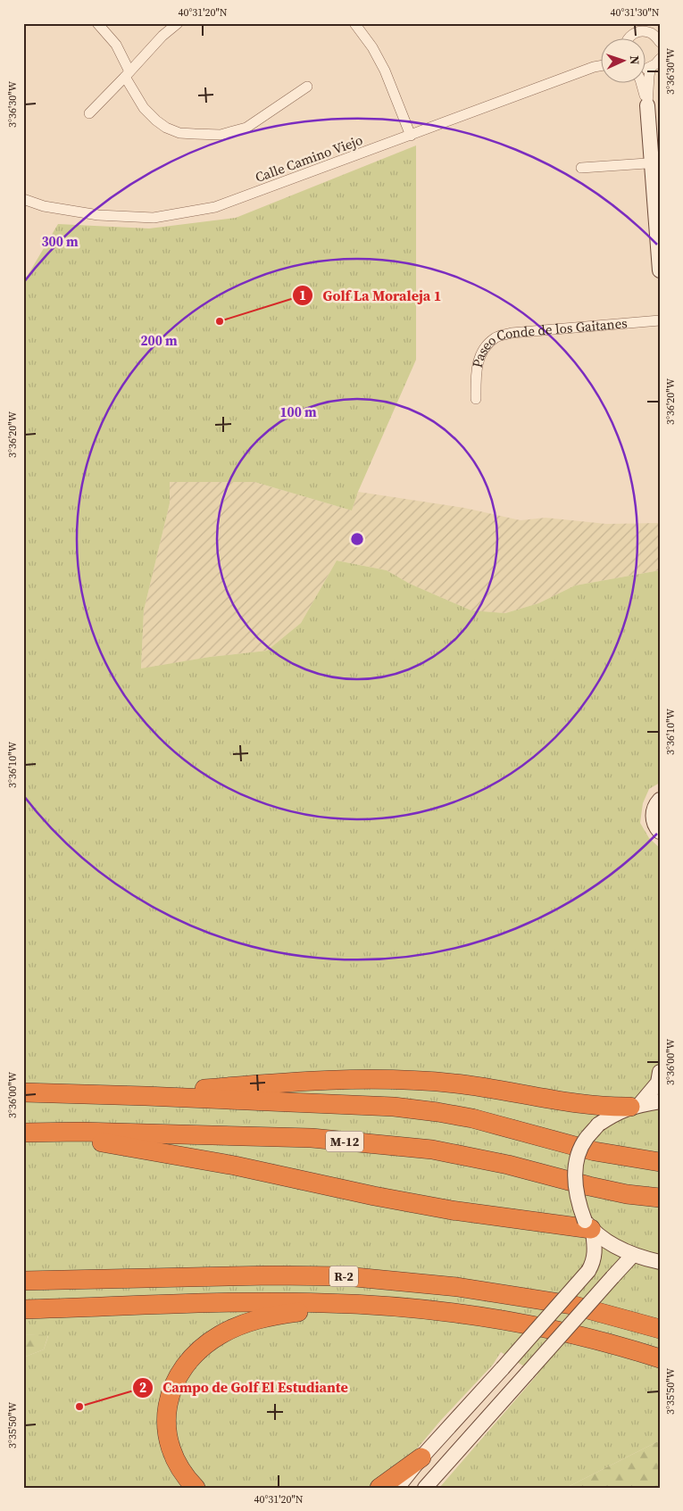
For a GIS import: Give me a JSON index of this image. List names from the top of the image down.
{
  "streets": {
    "highway": ["M-12", "R-2"],
    "street": ["Calle Camino Viejo", "Paseo Conde de los Gaitanes"]
  },
  "places": ["Golf La Moraleja 1", "Campo de Golf El Estudiante"],
  "north": "right",
  "coordinates": [
    "40°31'20\"N",
    "40°31'30\"N",
    "3°36'30\"W",
    "3°36'20\"W",
    "3°36'10\"W",
    "3°36'00\"W",
    "3°35'50\"W"
  ],
  "rings": ["300 m", "200 m", "100 m"]
}
